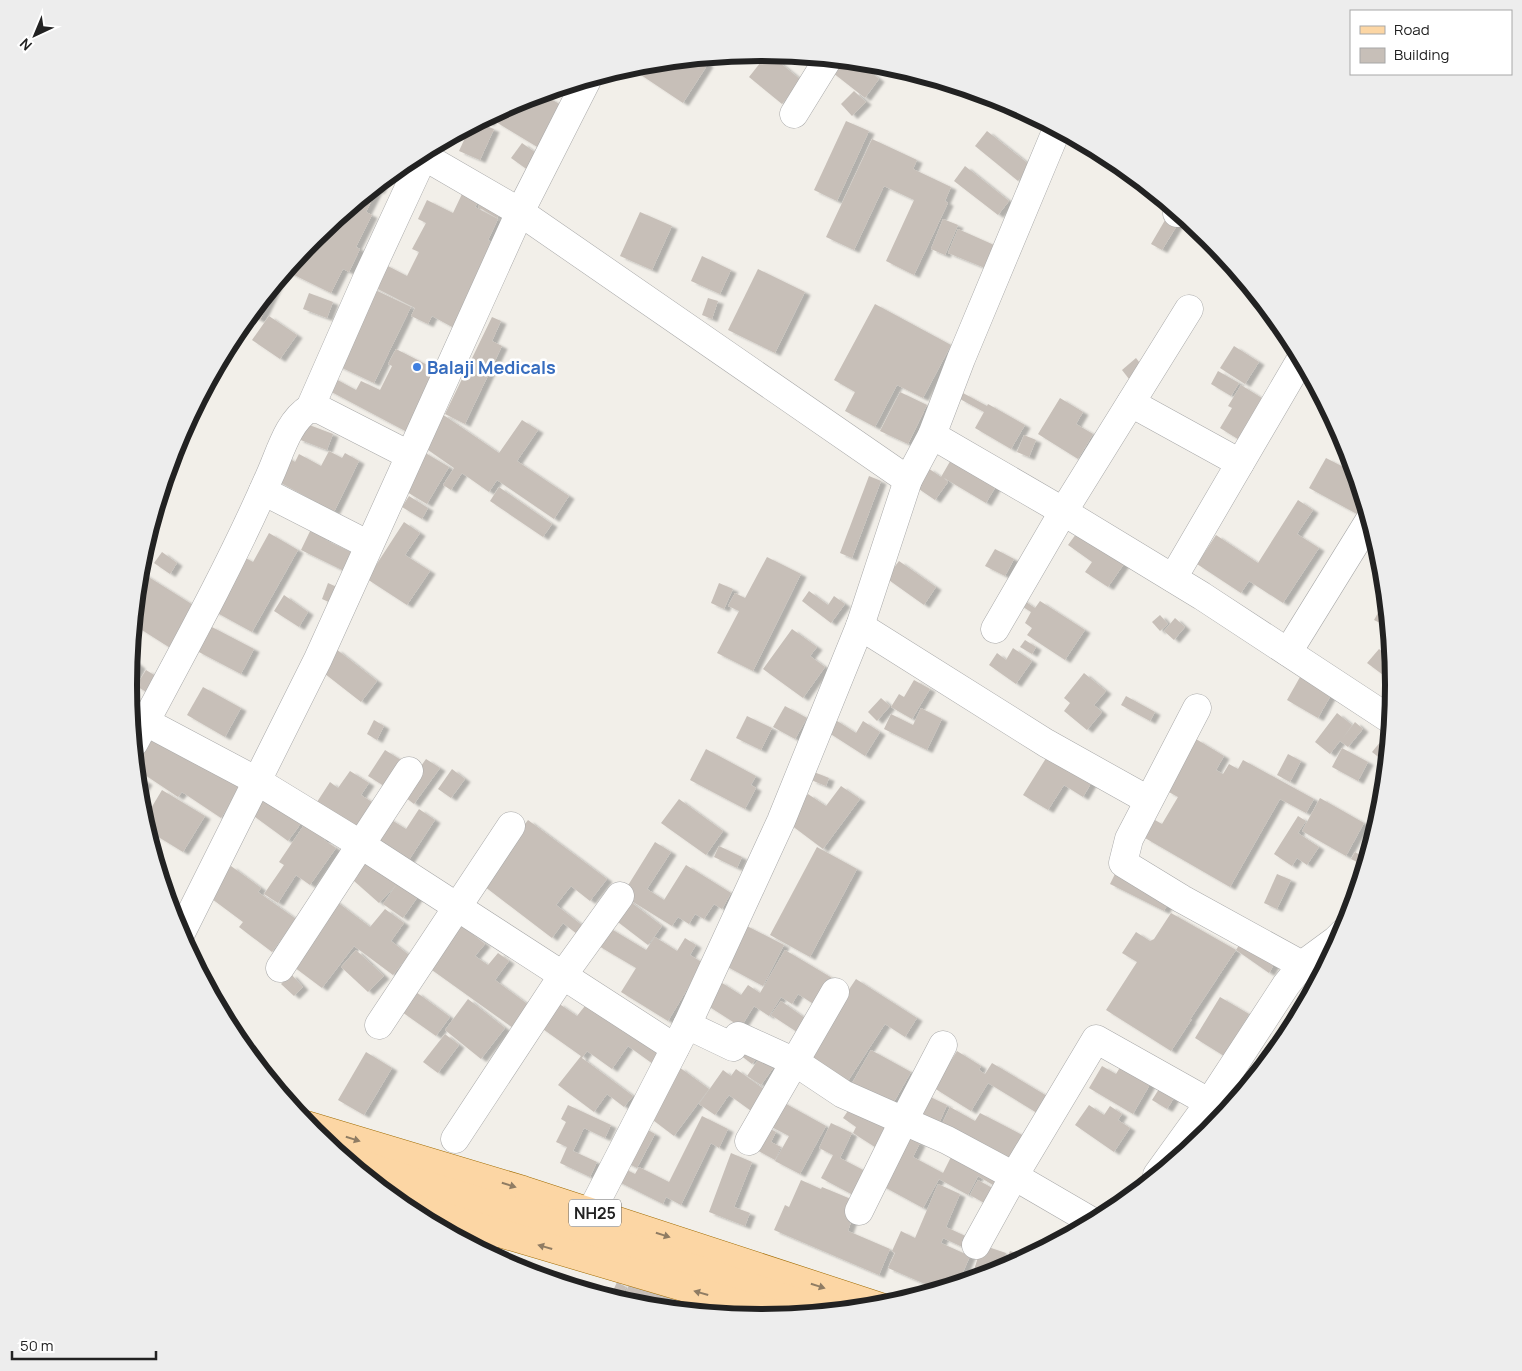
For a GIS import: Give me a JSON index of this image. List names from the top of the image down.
{
  "streets": {
    "main road": ["NH25"]
  },
  "places": ["Balaji Medicals"],
  "legend": ["Road", "Building"],
  "scale_bar": "50 m",
  "north": "bottom left"
}
